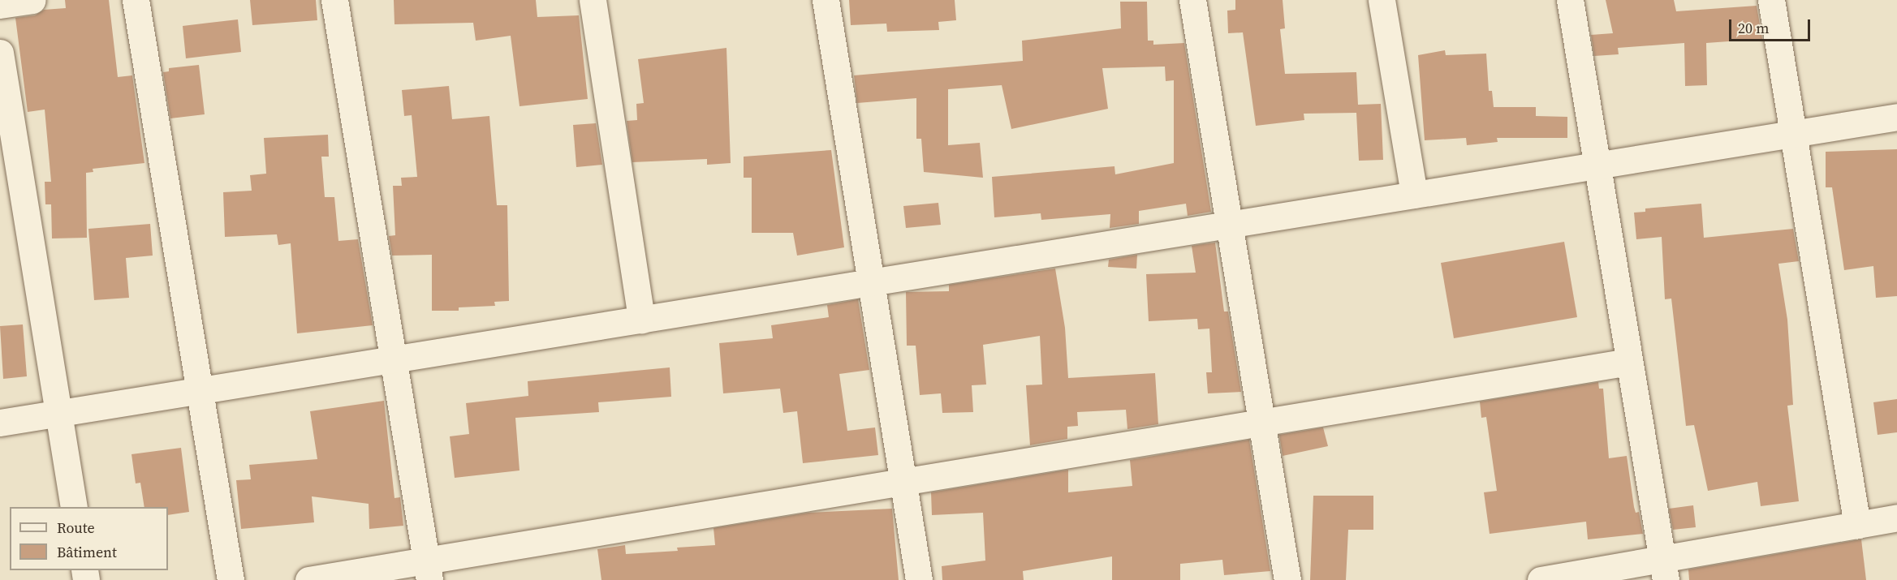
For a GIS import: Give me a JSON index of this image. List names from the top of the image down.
{
  "legend": ["Route", "Bâtiment"],
  "scale_bar": "20 m"
}
